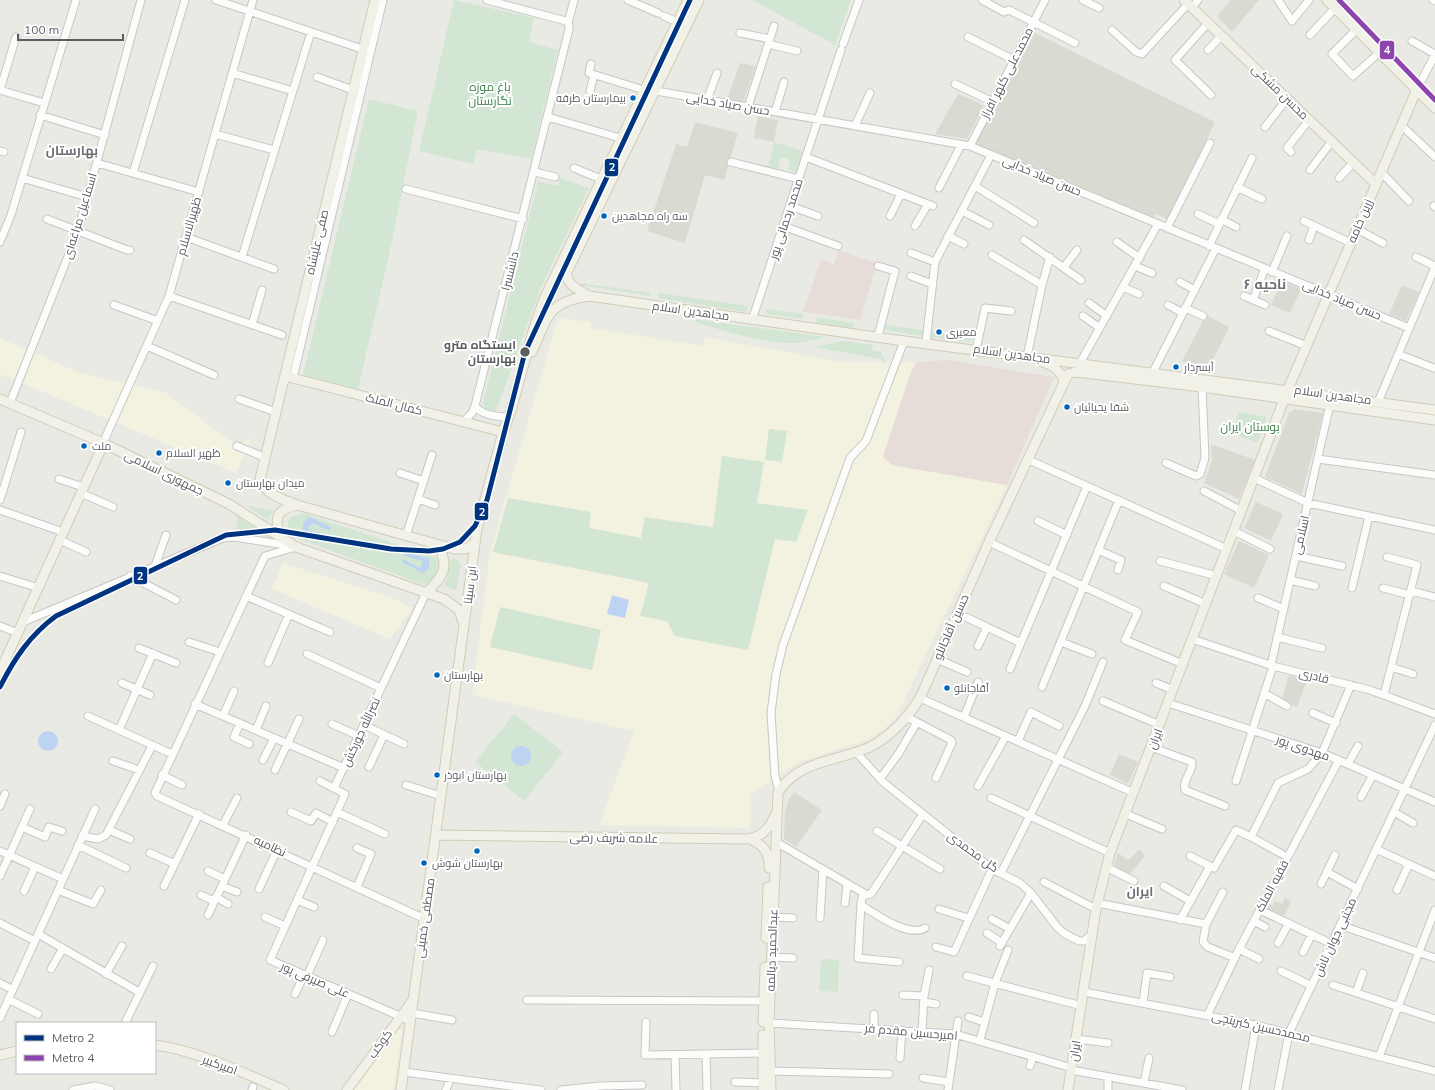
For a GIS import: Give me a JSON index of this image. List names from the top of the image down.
{
  "streets": {
    "main road": [
      "محسن مشکی",
      "زرین خامه",
      "صفی علیشاه",
      "مجاهدین اسلام",
      "کمال الملک",
      "جمهوری اسلامی",
      "ابن سینا",
      "حسین آقاجانلو",
      "ایران",
      "علامه شریف رضی",
      "مصطفی خمینی",
      "عبدالحمید دیالمه",
      "کوکب",
      "امیرکبیر"
    ],
    "street": [
      "محمدعلی کلهر افراز",
      "حسن صیاد خدایی",
      "اسماعیل مراغه‌ای",
      "محمد رحمانی پور",
      "ظهیرالاسلام",
      "دانشسرا",
      "اسلامی",
      "قادرى",
      "نصرالله جورکش",
      "مهدوی پور",
      "نظامیه",
      "گل محمدی",
      "فقیه الملک",
      "مجتبی جوان تاش",
      "علی صیرفی پور",
      "محمدحسین کبریتچی",
      "امیرحسین مقدم فر"
    ]
  },
  "crossings": [
    ["محمدعلی کلهر افراز", "حسن صیاد خدایی"],
    ["محسن مشکی", "زرین خامه"],
    ["حسن صیاد خدایی", "محمد رحمانی پور"],
    ["حسن صیاد خدایی", "زرین خامه"],
    ["اسماعیل مراغه‌ای", "جمهوری اسلامی"],
    ["محمد رحمانی پور", "مجاهدین اسلام"],
    ["زرین خامه", "مجاهدین اسلام"],
    ["زرین خامه", "ایران"],
    ["ظهیرالاسلام", "جمهوری اسلامی"],
    ["صفی علیشاه", "کمال الملک"],
    ["دانشسرا", "کمال الملک"],
    ["مجاهدین اسلام", "اسلامی"],
    ["مجاهدین اسلام", "ایران"],
    ["اسلامی", "قادرى"],
    ["اسلامی", "مهدوی پور"],
    ["ابن سینا", "مصطفی خمینی"],
    ["حسین آقاجانلو", "گل محمدی"],
    ["حسین آقاجانلو", "عبدالحمید دیالمه"],
    ["قادرى", "ایران"],
    ["ایران", "مهدوی پور"],
    ["ایران", "گل محمدی"],
    ["ایران", "محمدحسین کبریتچی"],
    ["ایران", "امیرحسین مقدم فر"],
    ["مهدوی پور", "فقیه الملک"],
    ["مهدوی پور", "مجتبی جوان تاش"],
    ["علامه شریف رضی", "مصطفی خمینی"],
    ["نظامیه", "مصطفی خمینی"],
    ["نظامیه", "علی صیرفی پور"],
    ["گل محمدی", "عبدالحمید دیالمه"],
    ["فقیه الملک", "محمدحسین کبریتچی"],
    ["مصطفی خمینی", "علی صیرفی پور"],
    ["مصطفی خمینی", "کوکب"],
    ["مجتبی جوان تاش", "محمدحسین کبریتچی"],
    ["عبدالحمید دیالمه", "امیرحسین مقدم فر"],
    ["علی صیرفی پور", "کوکب"]
  ],
  "districts": ["بهارستان", "ناحیه ۶", "ایران"],
  "parks": ["باغ موزه نگارستان", "بوستان ایران"],
  "places": [
    "بیمارستان طرفه",
    "سه راه مجاهدین",
    "معیری",
    "ایستگاه مترو بهارستان",
    "آبسردار",
    "شفا یحیائیان",
    "ملت",
    "ظهیر السلام",
    "میدان بهارستان",
    "بهارستان",
    "آقاجانلو",
    "بهارستان ابوذر",
    "بهارستان شوش"
  ],
  "lines": ["metro line 2", "metro line 4"],
  "legend": ["Metro 2", "Metro 4"],
  "scale_bar": "100 m"
}
